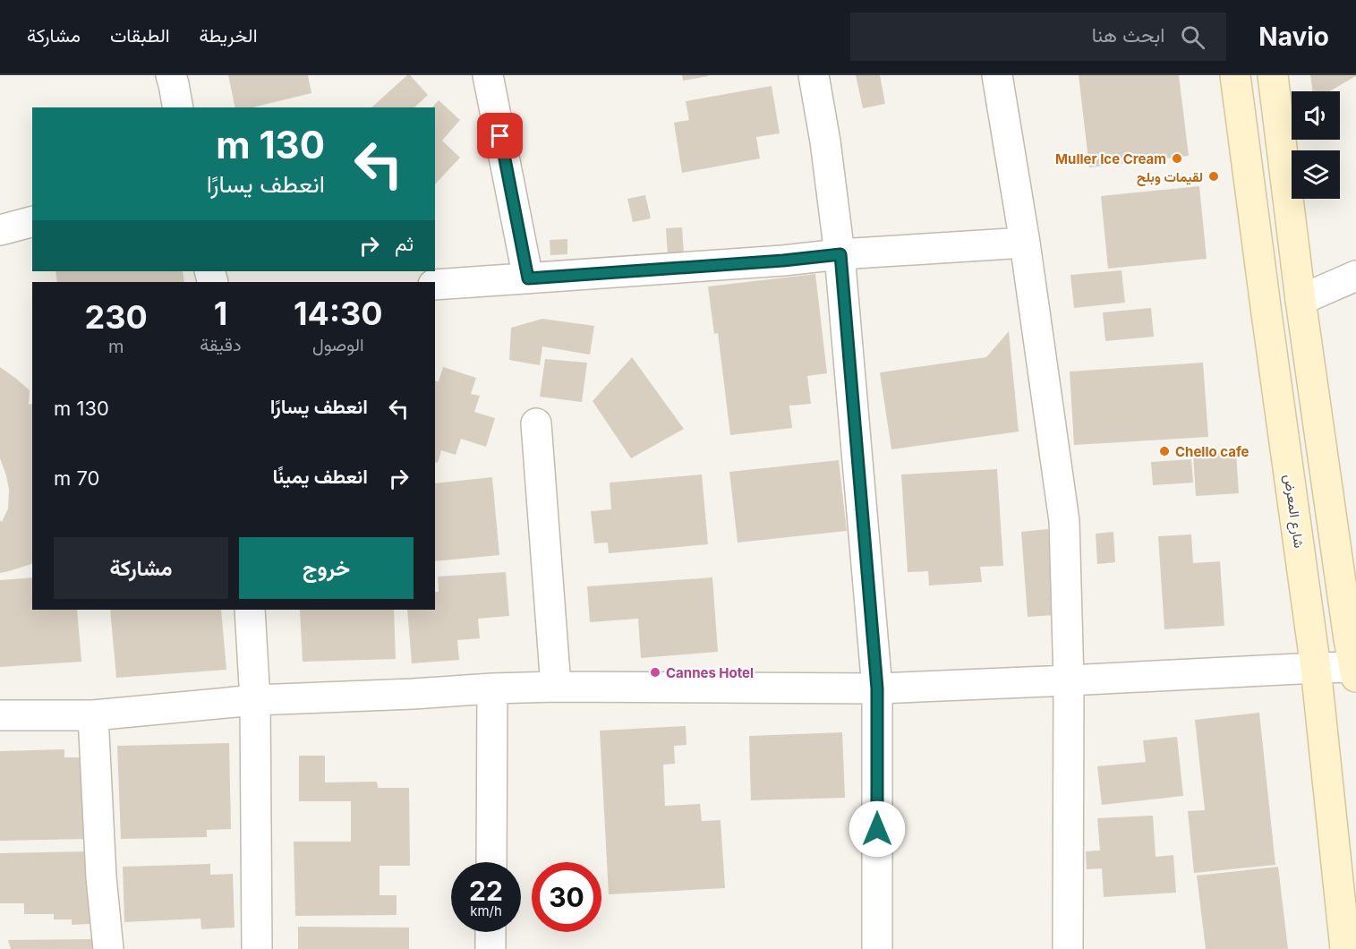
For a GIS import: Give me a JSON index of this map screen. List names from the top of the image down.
{
  "streets": {
    "main road": ["شارع المعرض"]
  },
  "places": [
    "Muller Ice Cream",
    "لقيمات وبلح",
    "Chello cafe",
    "Cannes Hotel"
  ],
  "page": {
    "header": "Navio",
    "search": "ابحث هنا",
    "nav": ["الخريطة", "الطبقات", "مشاركة"],
    "turn": ["130 m", "انعطف يسارًا"],
    "then": "ثم",
    "eta": [
      "14:30",
      "الوصول",
      "1",
      "دقيقة",
      "230",
      "m"
    ],
    "list": [
      {
        "name": "انعطف يسارًا",
        "value": "130 m"
      },
      {
        "name": "انعطف يمينًا",
        "value": "70 m"
      }
    ],
    "buttons": ["خروج", "مشاركة"],
    "speed": "22 km/h",
    "limit": "30"
  }
}
